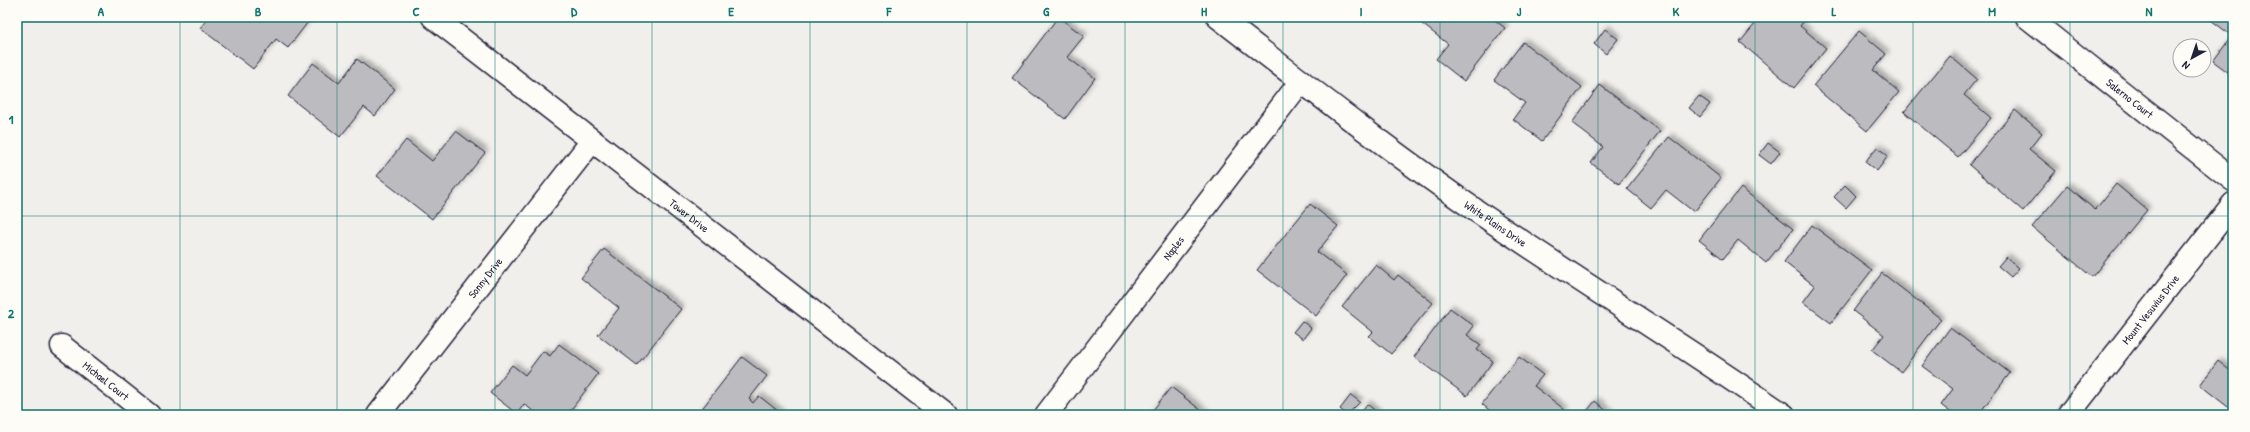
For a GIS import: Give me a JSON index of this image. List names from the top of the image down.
{
  "streets": {
    "street": [
      "Salerno Court",
      "Tower Drive",
      "White Plains Drive",
      "Naples",
      "Sonny Drive",
      "Mount Vesuvius Drive",
      "Michael Court"
    ]
  },
  "crossings": [
    ["Tower Drive", "Sonny Drive"],
    ["White Plains Drive", "Naples"]
  ],
  "north": "bottom left",
  "grid": {
    "columns": [
      "A",
      "B",
      "C",
      "D",
      "E",
      "F",
      "G",
      "H",
      "I",
      "J",
      "K",
      "L",
      "M",
      "N"
    ],
    "rows": ["1", "2"]
  }
}
